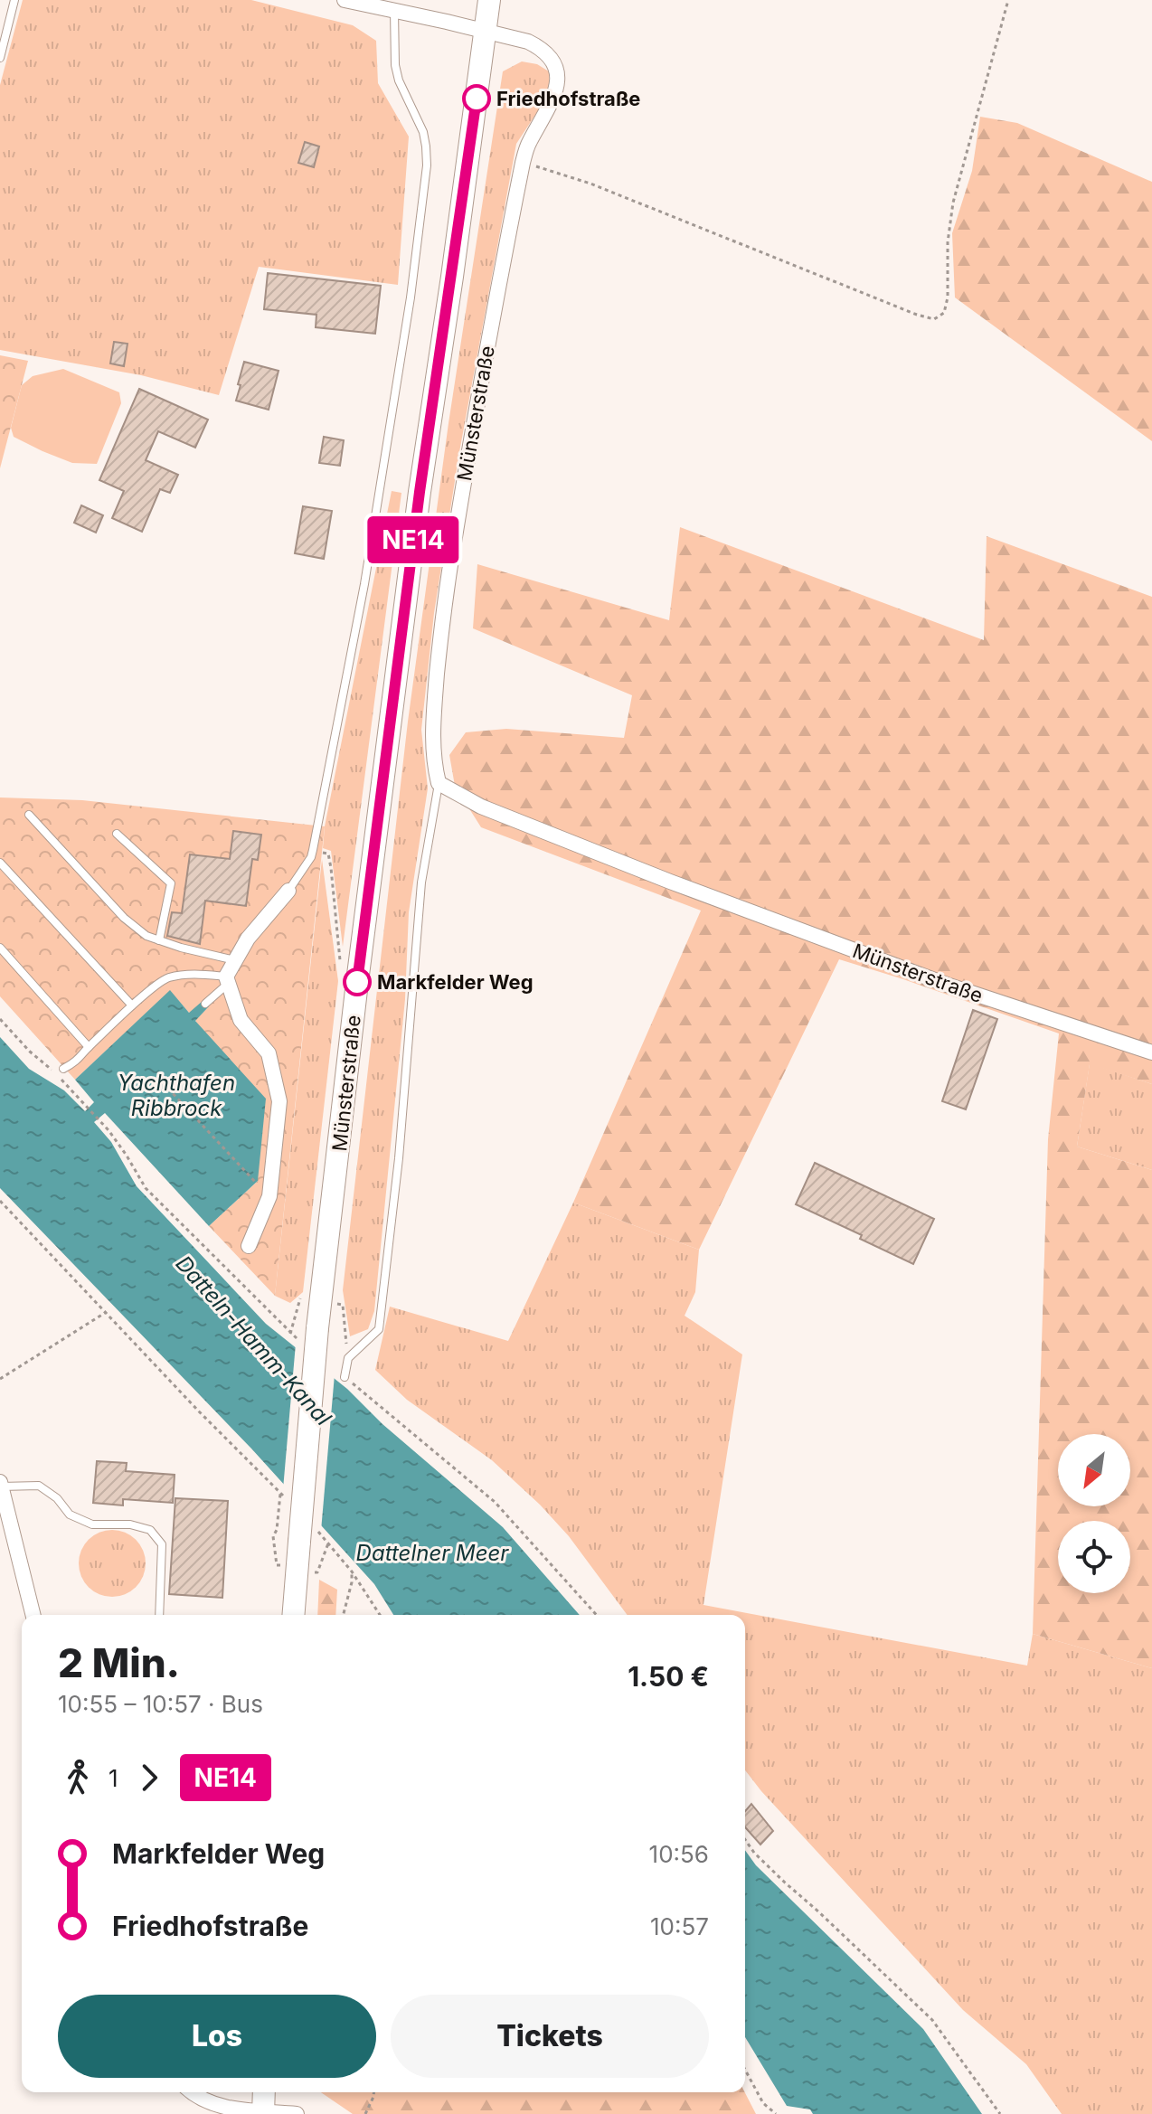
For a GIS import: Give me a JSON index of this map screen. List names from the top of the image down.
{
  "streets": {
    "main road": ["Münsterstraße"]
  },
  "water": ["Yachthafen Ribbrock", "Datteln-Hamm-Kanal", "Dattelner Meer"],
  "places": ["Friedhofstraße", "Markfelder Weg"],
  "lines": ["bus line NE14"],
  "north": "bottom left",
  "page": {
    "on_map": "NE14",
    "heading": ["2 Min.", "10:55 – 10:57 · Bus", "1.50 €"],
    "legs": ["1", "NE14"],
    "list": [
      {
        "name": "Markfelder Weg",
        "value": "10:56"
      },
      {
        "name": "Friedhofstraße",
        "value": "10:57"
      }
    ],
    "buttons": ["Los", "Tickets"]
  }
}
